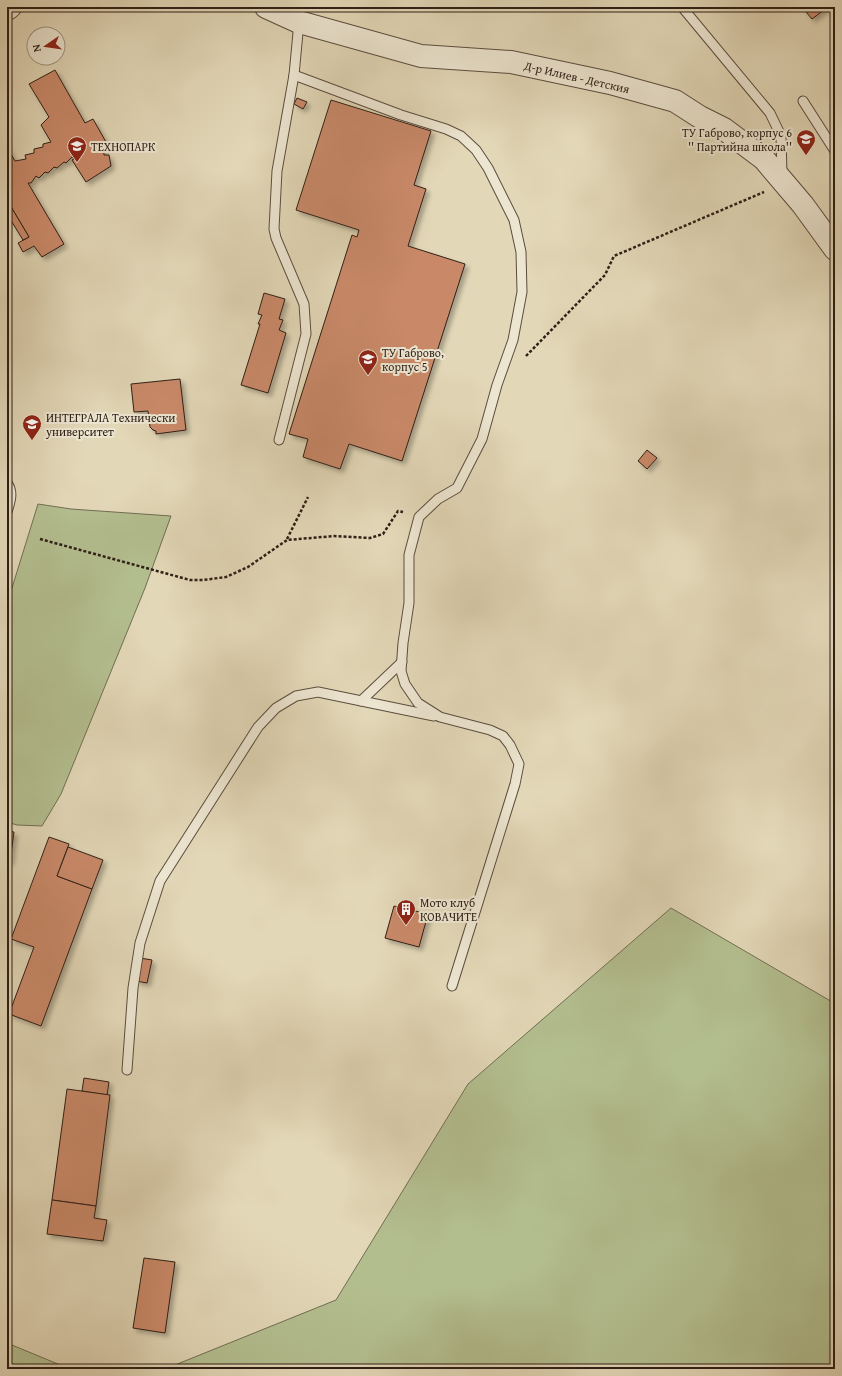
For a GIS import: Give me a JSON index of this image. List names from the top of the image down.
{
  "streets": {
    "street": ["Д-р Илиев - Детския"]
  },
  "places": {
    "school or university": [
      "ТУ Габрово, корпус 6 '' Партийна школа''",
      "ТЕХНОПАРК",
      "ТУ Габрово, корпус 5",
      "ИНТЕГРАЛА Технически университет"
    ],
    "building": ["Мото клуб КОВАЧИТЕ"]
  },
  "north": "left"
}
